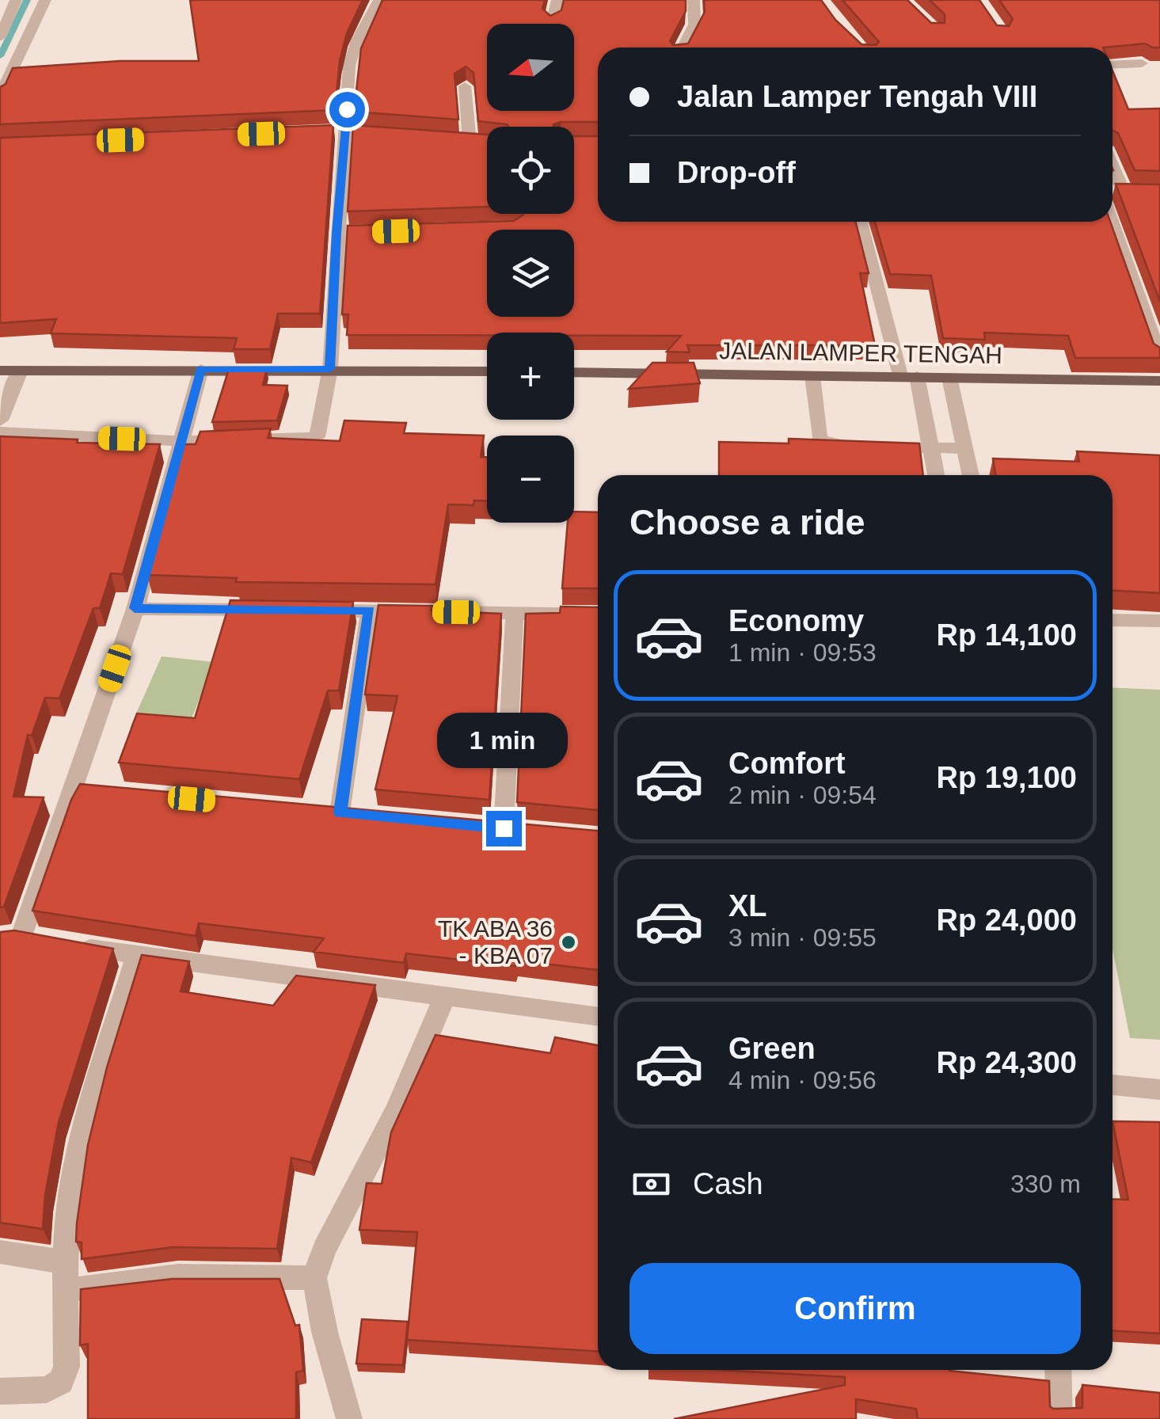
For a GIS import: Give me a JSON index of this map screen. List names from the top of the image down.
{
  "streets": {
    "main road": ["JALAN LAMPER TENGAH"]
  },
  "places": ["TK ABA 36 - KBA 07"],
  "north": "left",
  "page": {
    "map_buttons": ["+", "−"],
    "banner": ["Jalan Lamper Tengah VIII", "Drop-off"],
    "heading": "Choose a ride",
    "list": [
      {
        "name": "Economy",
        "note": "1 min · 09:53",
        "value": "Rp 14,100"
      },
      {
        "name": "Comfort",
        "note": "2 min · 09:54",
        "value": "Rp 19,100"
      },
      {
        "name": "XL",
        "note": "3 min · 09:55",
        "value": "Rp 24,000"
      },
      {
        "name": "Green",
        "note": "4 min · 09:56",
        "value": "Rp 24,300"
      }
    ],
    "bubble": "1 min",
    "pay": ["Cash", "330 m"],
    "buttons": "Confirm"
  }
}
